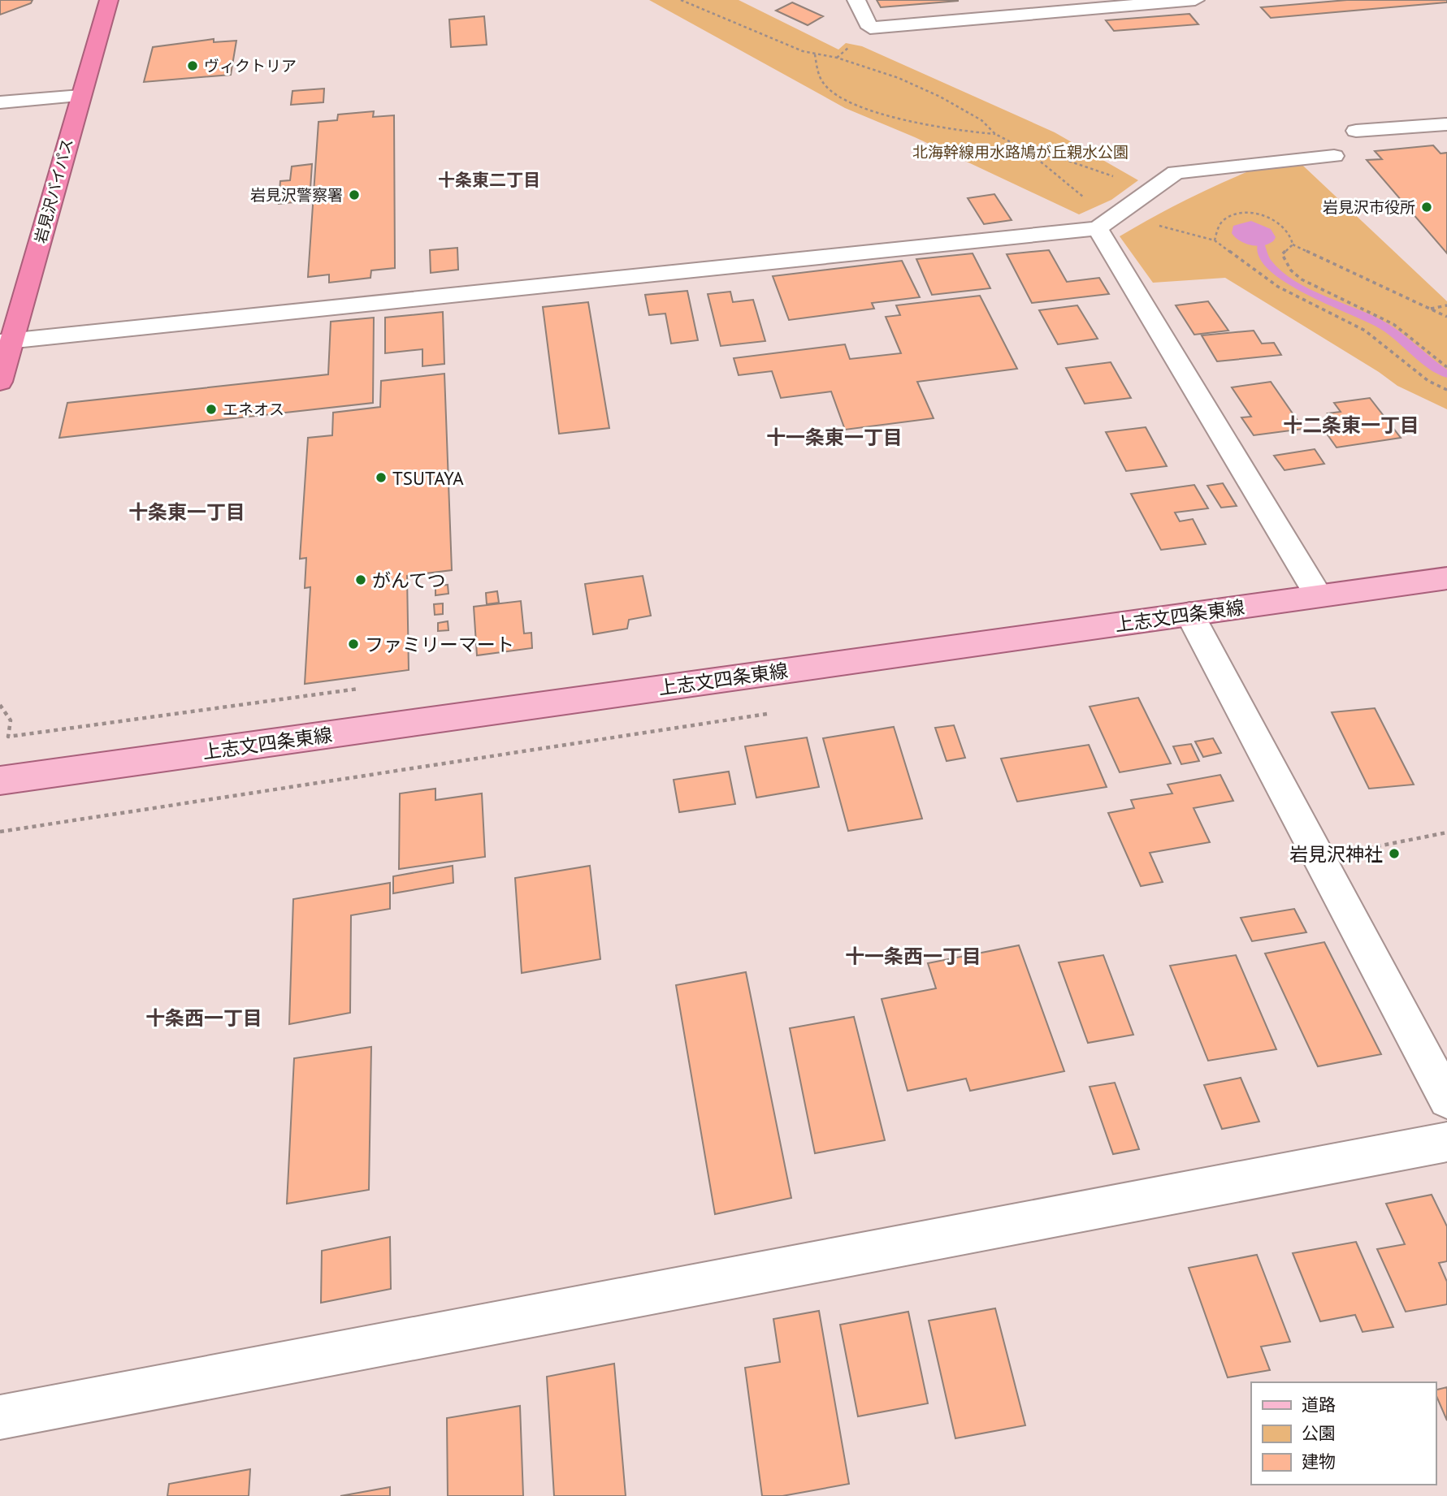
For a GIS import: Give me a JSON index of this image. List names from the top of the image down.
{
  "streets": {
    "highway": ["岩見沢バイパス"],
    "main road": ["上志文四条東線"]
  },
  "districts": [
    "十条東二丁目",
    "十二条東一丁目",
    "十一条東一丁目",
    "十条東一丁目",
    "十一条西一丁目",
    "十条西一丁目"
  ],
  "parks": ["北海幹線用水路鳩が丘親水公園"],
  "places": [
    "ヴィクトリア",
    "岩見沢警察署",
    "岩見沢市役所",
    "エネオス",
    "TSUTAYA",
    "がんてつ",
    "ファミリーマート",
    "岩見沢神社"
  ],
  "legend": ["道路", "公園", "建物"]
}
